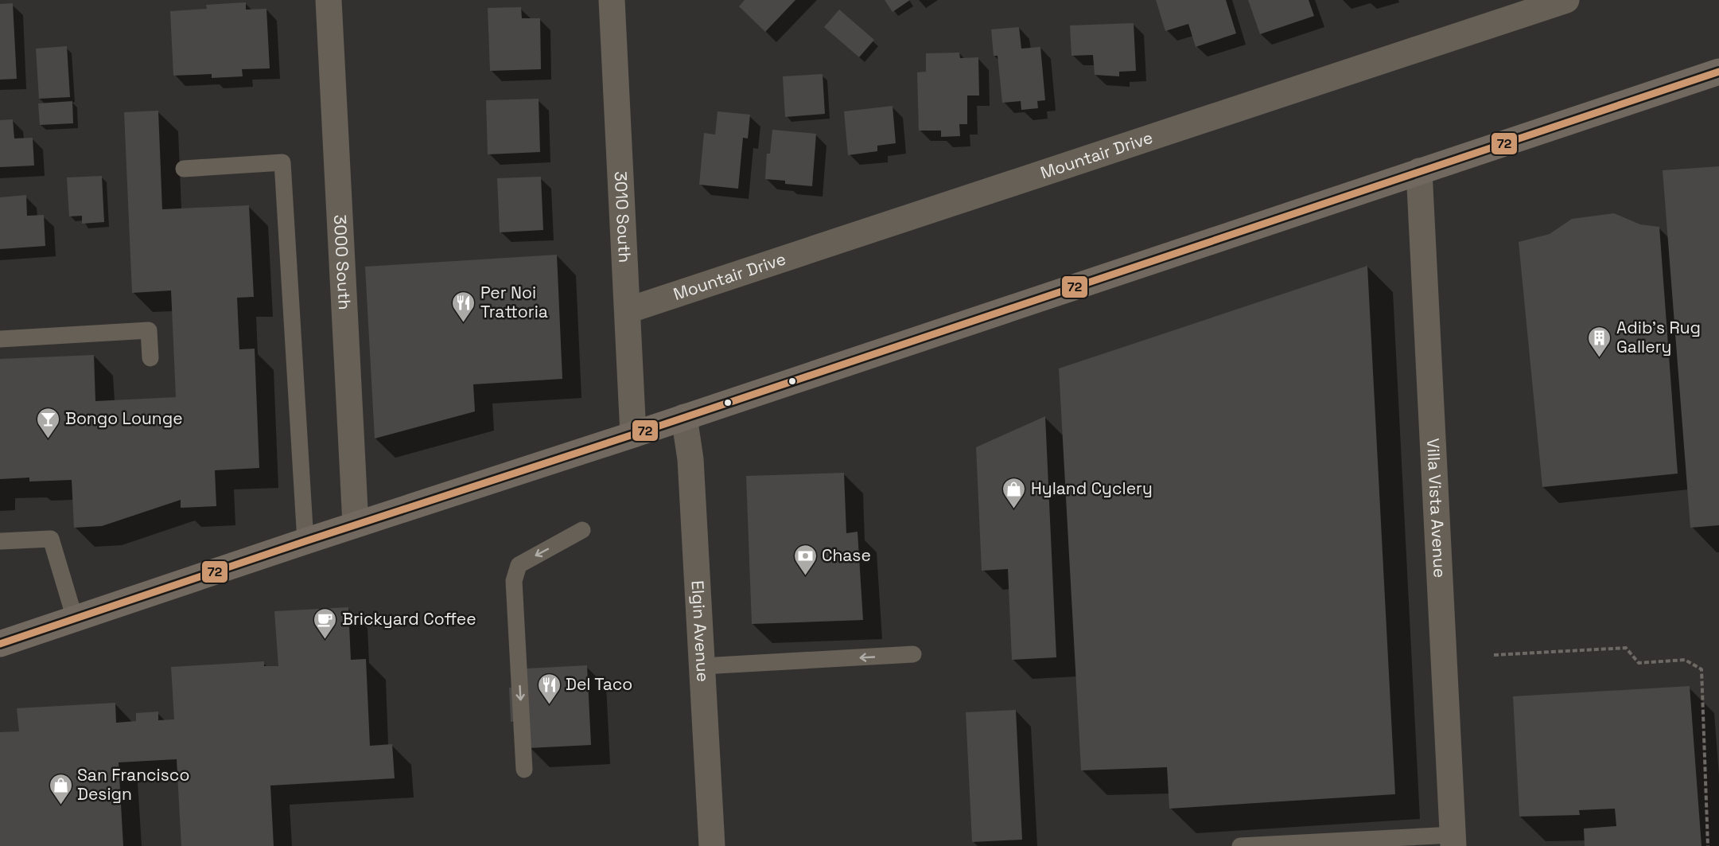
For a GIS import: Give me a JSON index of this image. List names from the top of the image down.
{
  "streets": {
    "street": [
      "Mountair Drive",
      "3010 South",
      "3000 South",
      "Villa Vista Avenue",
      "Elgin Avenue"
    ]
  },
  "crossings": [
    ["Mountair Drive", "3010 South"]
  ],
  "places": {
    "restaurant": ["Per Noi Trattoria", "Del Taco"],
    "building": ["Adib's Rug Gallery"],
    "bar": ["Bongo Lounge"],
    "shop": ["Hyland Cyclery", "San Francisco Design"],
    "bank": ["Chase"],
    "cafe": ["Brickyard Coffee"]
  },
  "lines": ["transit line 72"]
}
